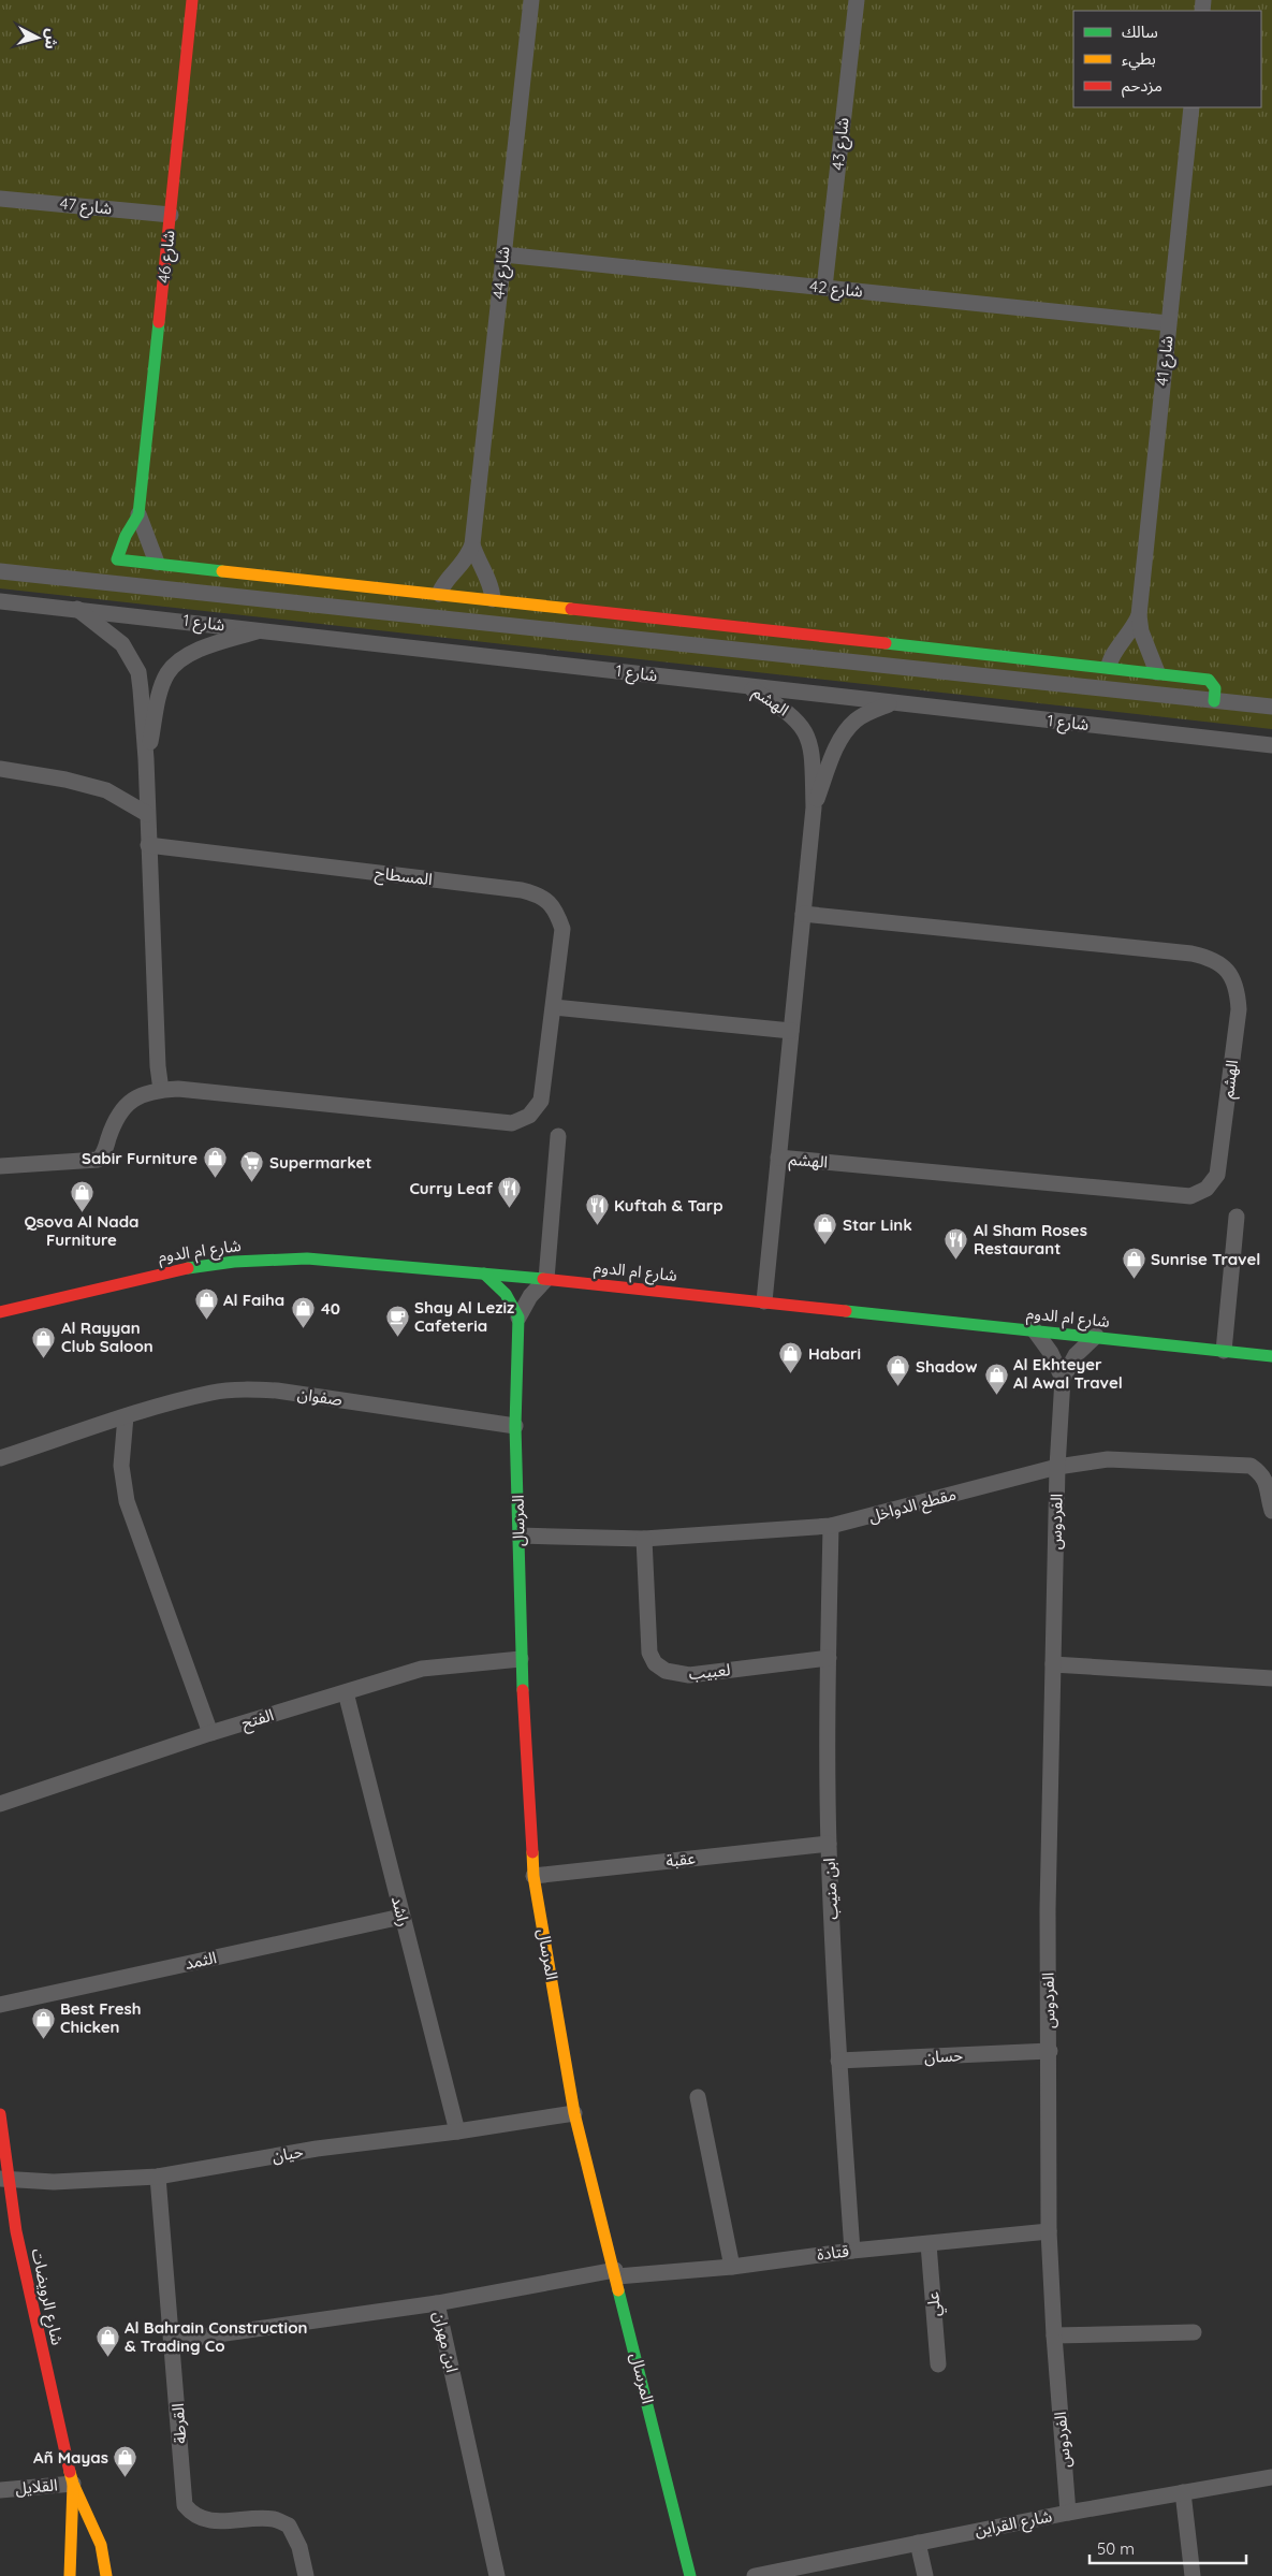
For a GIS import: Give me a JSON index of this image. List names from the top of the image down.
{
  "streets": {
    "street": [
      "شارع 43",
      "شارع 47",
      "شارع 46",
      "شارع 44",
      "شارع 42",
      "شارع 41",
      "شارع 1",
      "الهشم",
      "المسطاح",
      "شارع ام الدوم",
      "صفوان",
      "مقطع الدواخل",
      "المرسال",
      "الفردوس",
      "لعبيب",
      "الفتح",
      "عقبة",
      "ابن منيب",
      "راشد",
      "الثمد",
      "حسان",
      "حيان",
      "قتادة",
      "شارع الرويضات",
      "علي",
      "ابن مهران",
      "القرطة",
      "القلايل",
      "شارع القراين"
    ]
  },
  "crossings": [
    ["شارع 43", "شارع 42"],
    ["شارع 47", "شارع 46"],
    ["شارع 44", "شارع 42"],
    ["شارع 42", "شارع 41"],
    ["شارع 1", "الهشم"],
    ["الهشم", "شارع ام الدوم"],
    ["شارع ام الدوم", "المرسال"],
    ["شارع ام الدوم", "الفردوس"],
    ["صفوان", "المرسال"],
    ["مقطع الدواخل", "المرسال"],
    ["مقطع الدواخل", "الفردوس"],
    ["مقطع الدواخل", "لعبيب"],
    ["مقطع الدواخل", "ابن منيب"],
    ["المرسال", "الفتح"],
    ["المرسال", "عقبة"],
    ["المرسال", "حيان"],
    ["المرسال", "قتادة"],
    ["الفردوس", "حسان"],
    ["الفردوس", "قتادة"],
    ["الفردوس", "شارع القراين"],
    ["لعبيب", "ابن منيب"],
    ["الفتح", "راشد"],
    ["عقبة", "ابن منيب"],
    ["ابن منيب", "حسان"],
    ["ابن منيب", "قتادة"],
    ["راشد", "الثمد"],
    ["راشد", "حيان"],
    ["حيان", "شارع الرويضات"],
    ["حيان", "القرطة"],
    ["قتادة", "علي"],
    ["قتادة", "ابن مهران"],
    ["شارع الرويضات", "القلايل"],
    ["ابن مهران", "القرطة"]
  ],
  "places": {
    "shop": [
      "Sabir Furniture",
      "Qsova Al Nada Furniture",
      "Star Link",
      "Sunrise Travel",
      "Al Faiha",
      "40",
      "Al Rayyan Club Saloon",
      "Habari",
      "Shadow",
      "Al Ekhteyer Al Awal Travel",
      "Best Fresh Chicken",
      "Al Bahrain Construction & Trading Co",
      "Añ Mayas"
    ],
    "supermarket": ["Supermarket"],
    "restaurant": ["Curry Leaf", "Kuftah & Tarp", "Al Sham Roses Restaurant"],
    "cafe": ["Shay Al Leziz Cafeteria"]
  },
  "legend": ["سالك", "بطيء", "مزدحم"],
  "scale_bar": "50 m",
  "north": "right"
}
